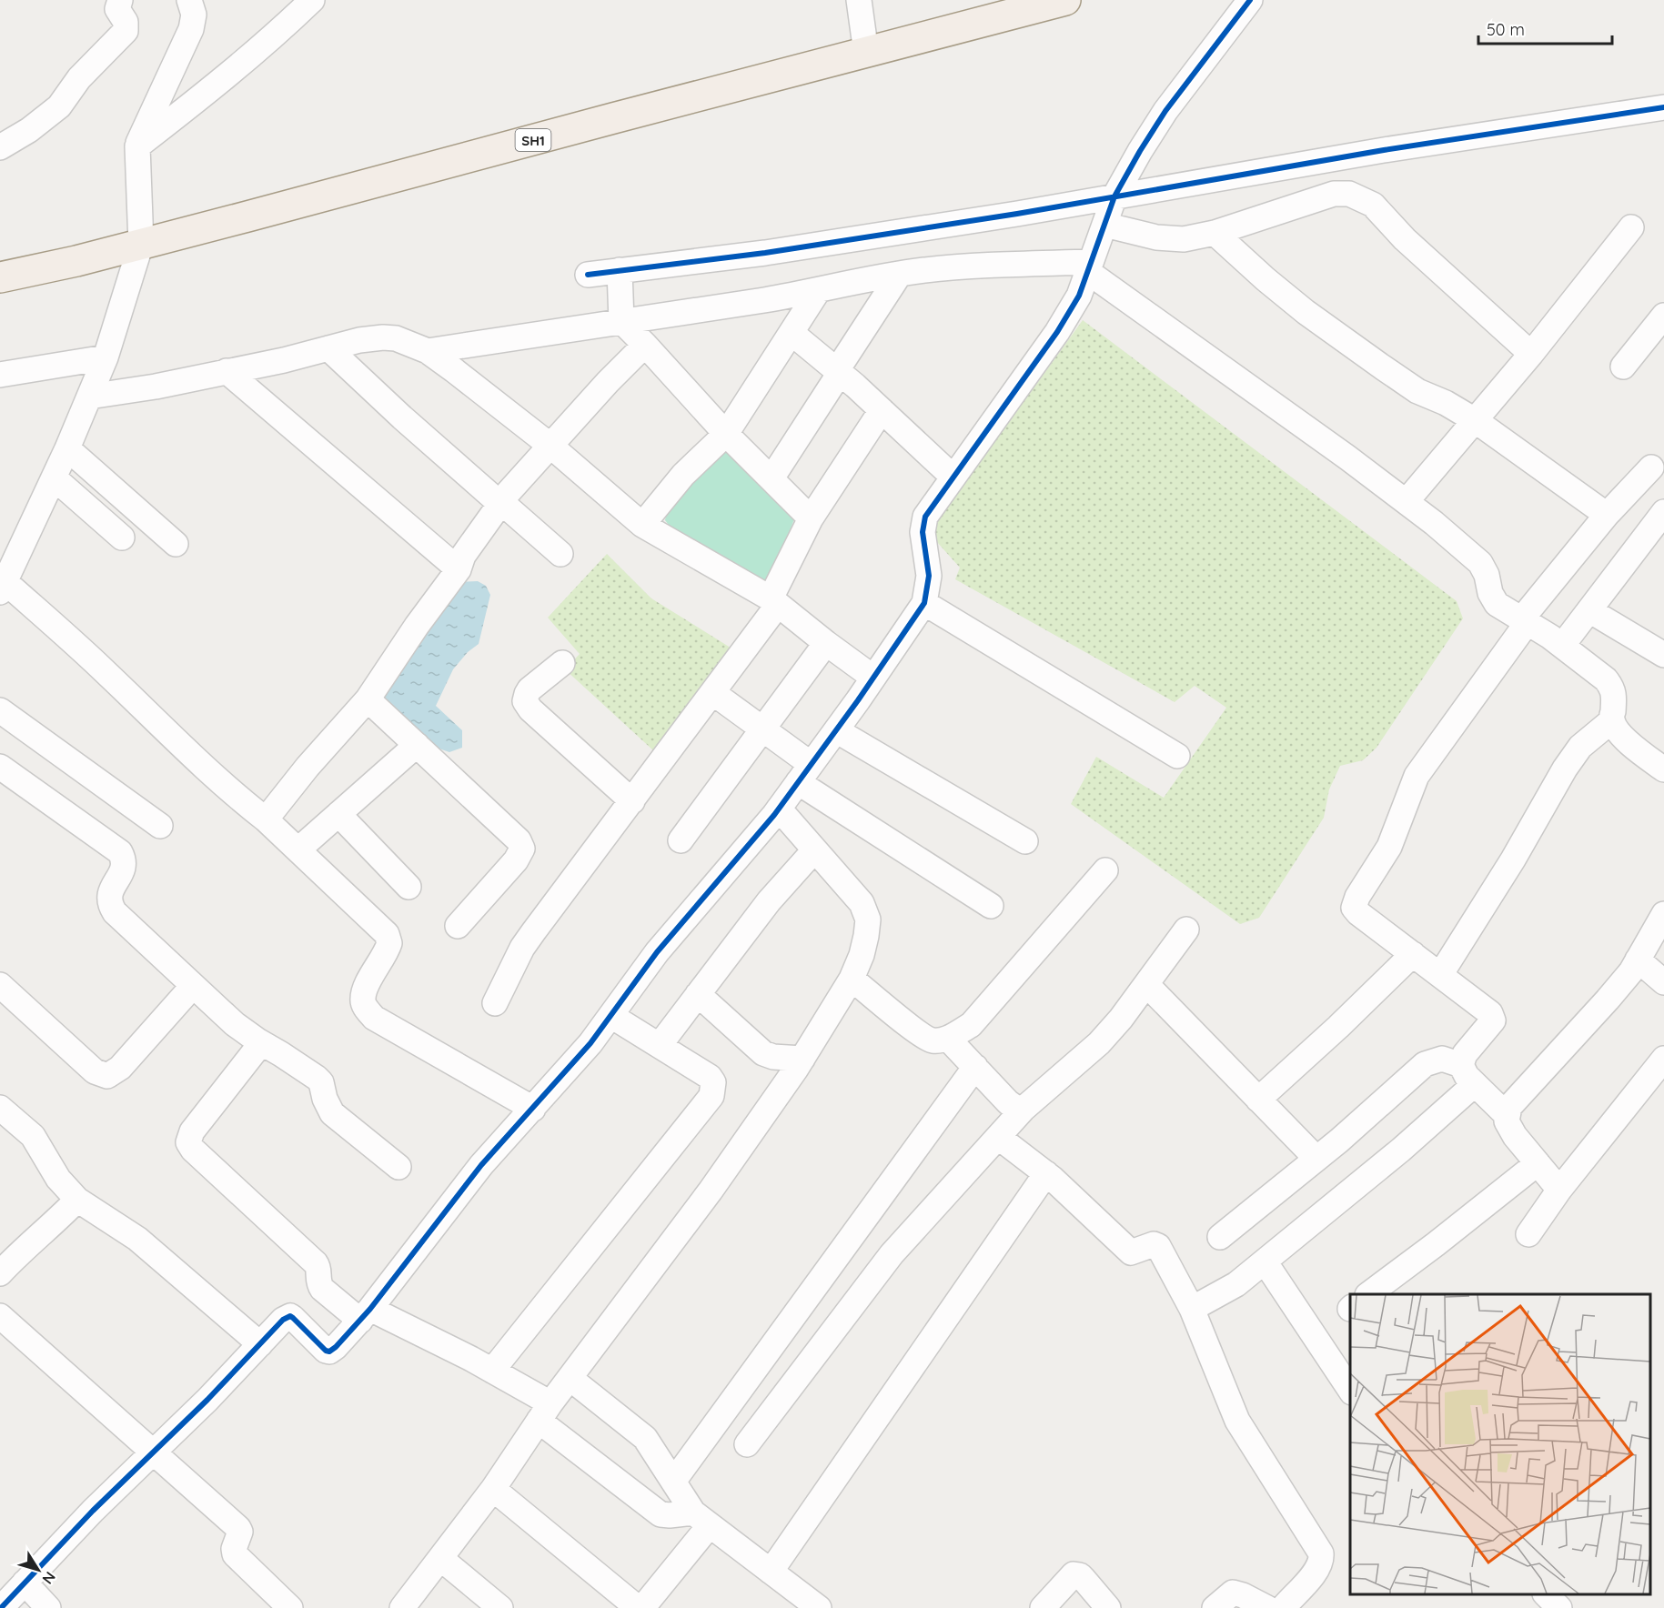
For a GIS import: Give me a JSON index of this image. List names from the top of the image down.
{
  "streets": {
    "main road": ["SH1"]
  },
  "scale_bar": "50 m",
  "north": "bottom right"
}
